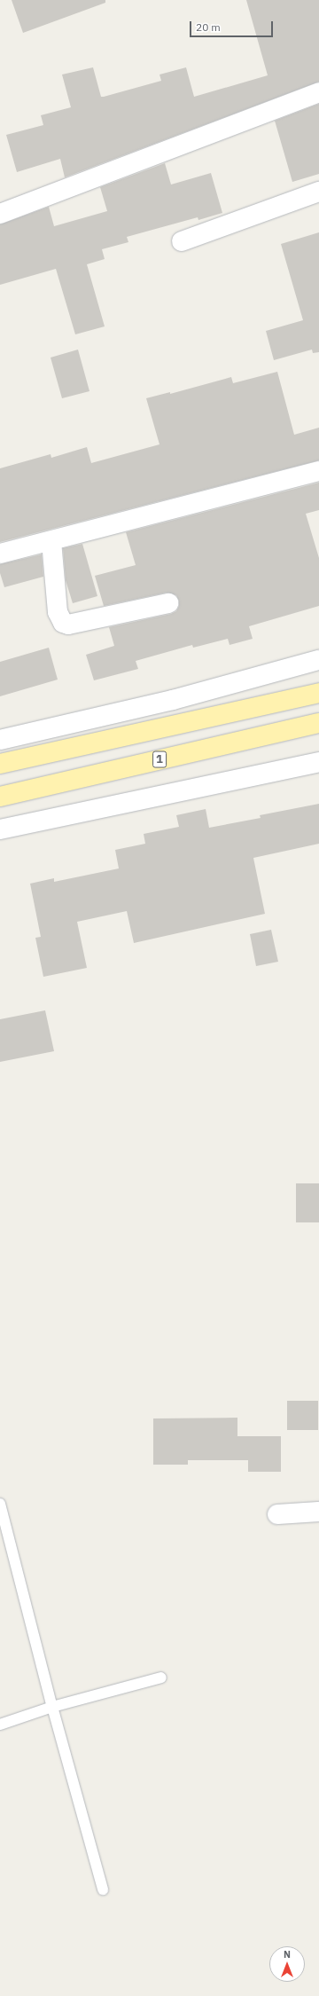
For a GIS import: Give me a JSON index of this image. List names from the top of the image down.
{
  "streets": {
    "main road": ["1"]
  },
  "scale_bar": "20 m",
  "north": "top"
}
